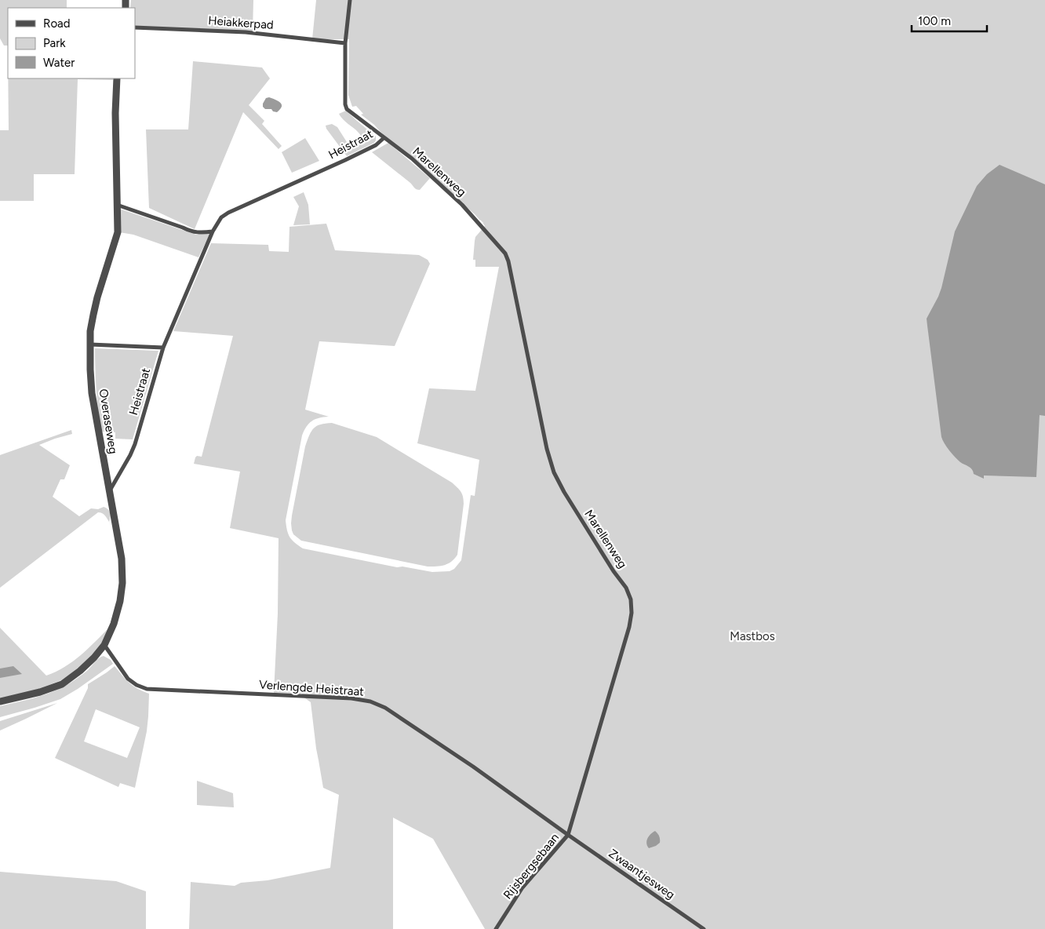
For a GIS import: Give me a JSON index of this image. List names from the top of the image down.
{
  "streets": {
    "street": [
      "Heiakkerpad",
      "Heistraat",
      "Marellenweg",
      "Overaseweg",
      "Verlengde Heistraat",
      "Rijsbergsebaan",
      "Zwaantjesweg"
    ]
  },
  "crossings": [
    ["Heiakkerpad", "Heistraat"],
    ["Heistraat", "Marellenweg"],
    ["Heistraat", "Overaseweg"],
    ["Marellenweg", "Verlengde Heistraat"],
    ["Marellenweg", "Rijsbergsebaan"],
    ["Marellenweg", "Zwaantjesweg"],
    ["Overaseweg", "Verlengde Heistraat"],
    ["Verlengde Heistraat", "Rijsbergsebaan"],
    ["Verlengde Heistraat", "Zwaantjesweg"],
    ["Rijsbergsebaan", "Zwaantjesweg"]
  ],
  "parks": ["Mastbos"],
  "legend": ["Road", "Park", "Water"],
  "scale_bar": "100 m"
}
